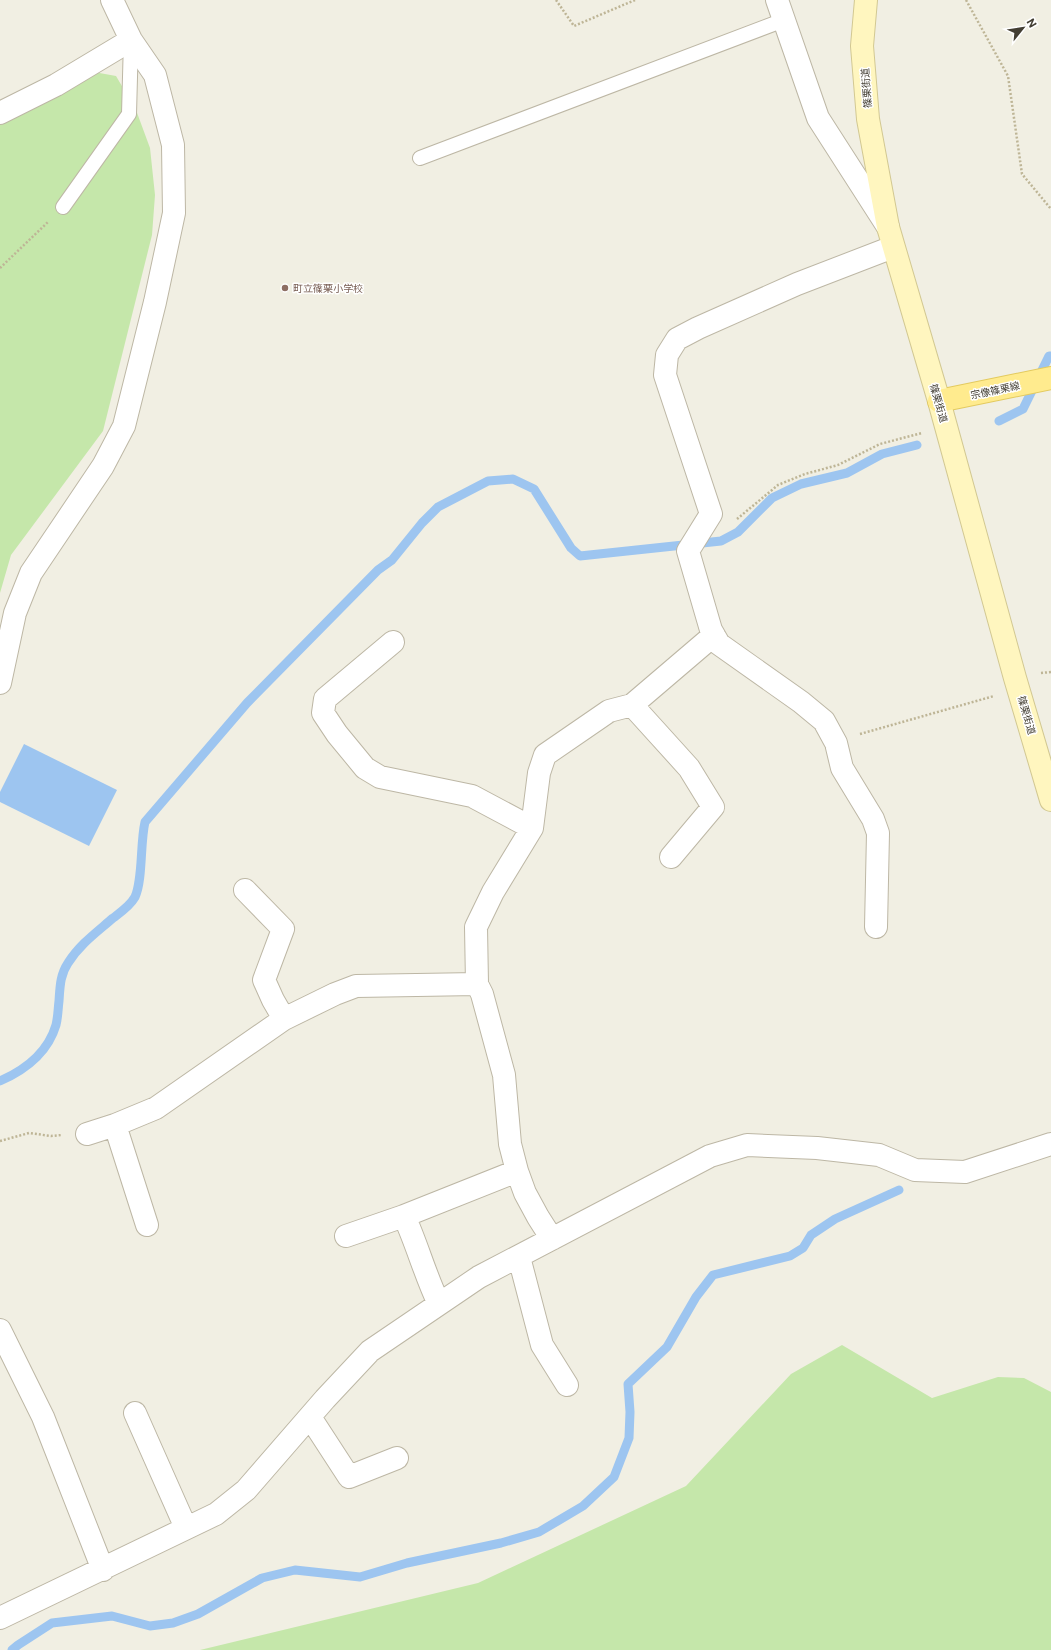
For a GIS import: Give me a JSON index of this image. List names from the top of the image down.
{
  "streets": {
    "main road": ["篠栗街道", "宗像篠栗線"]
  },
  "crossings": [
    ["篠栗街道", "宗像篠栗線"]
  ],
  "places": ["町立篠栗小学校"],
  "north": "top right"
}
